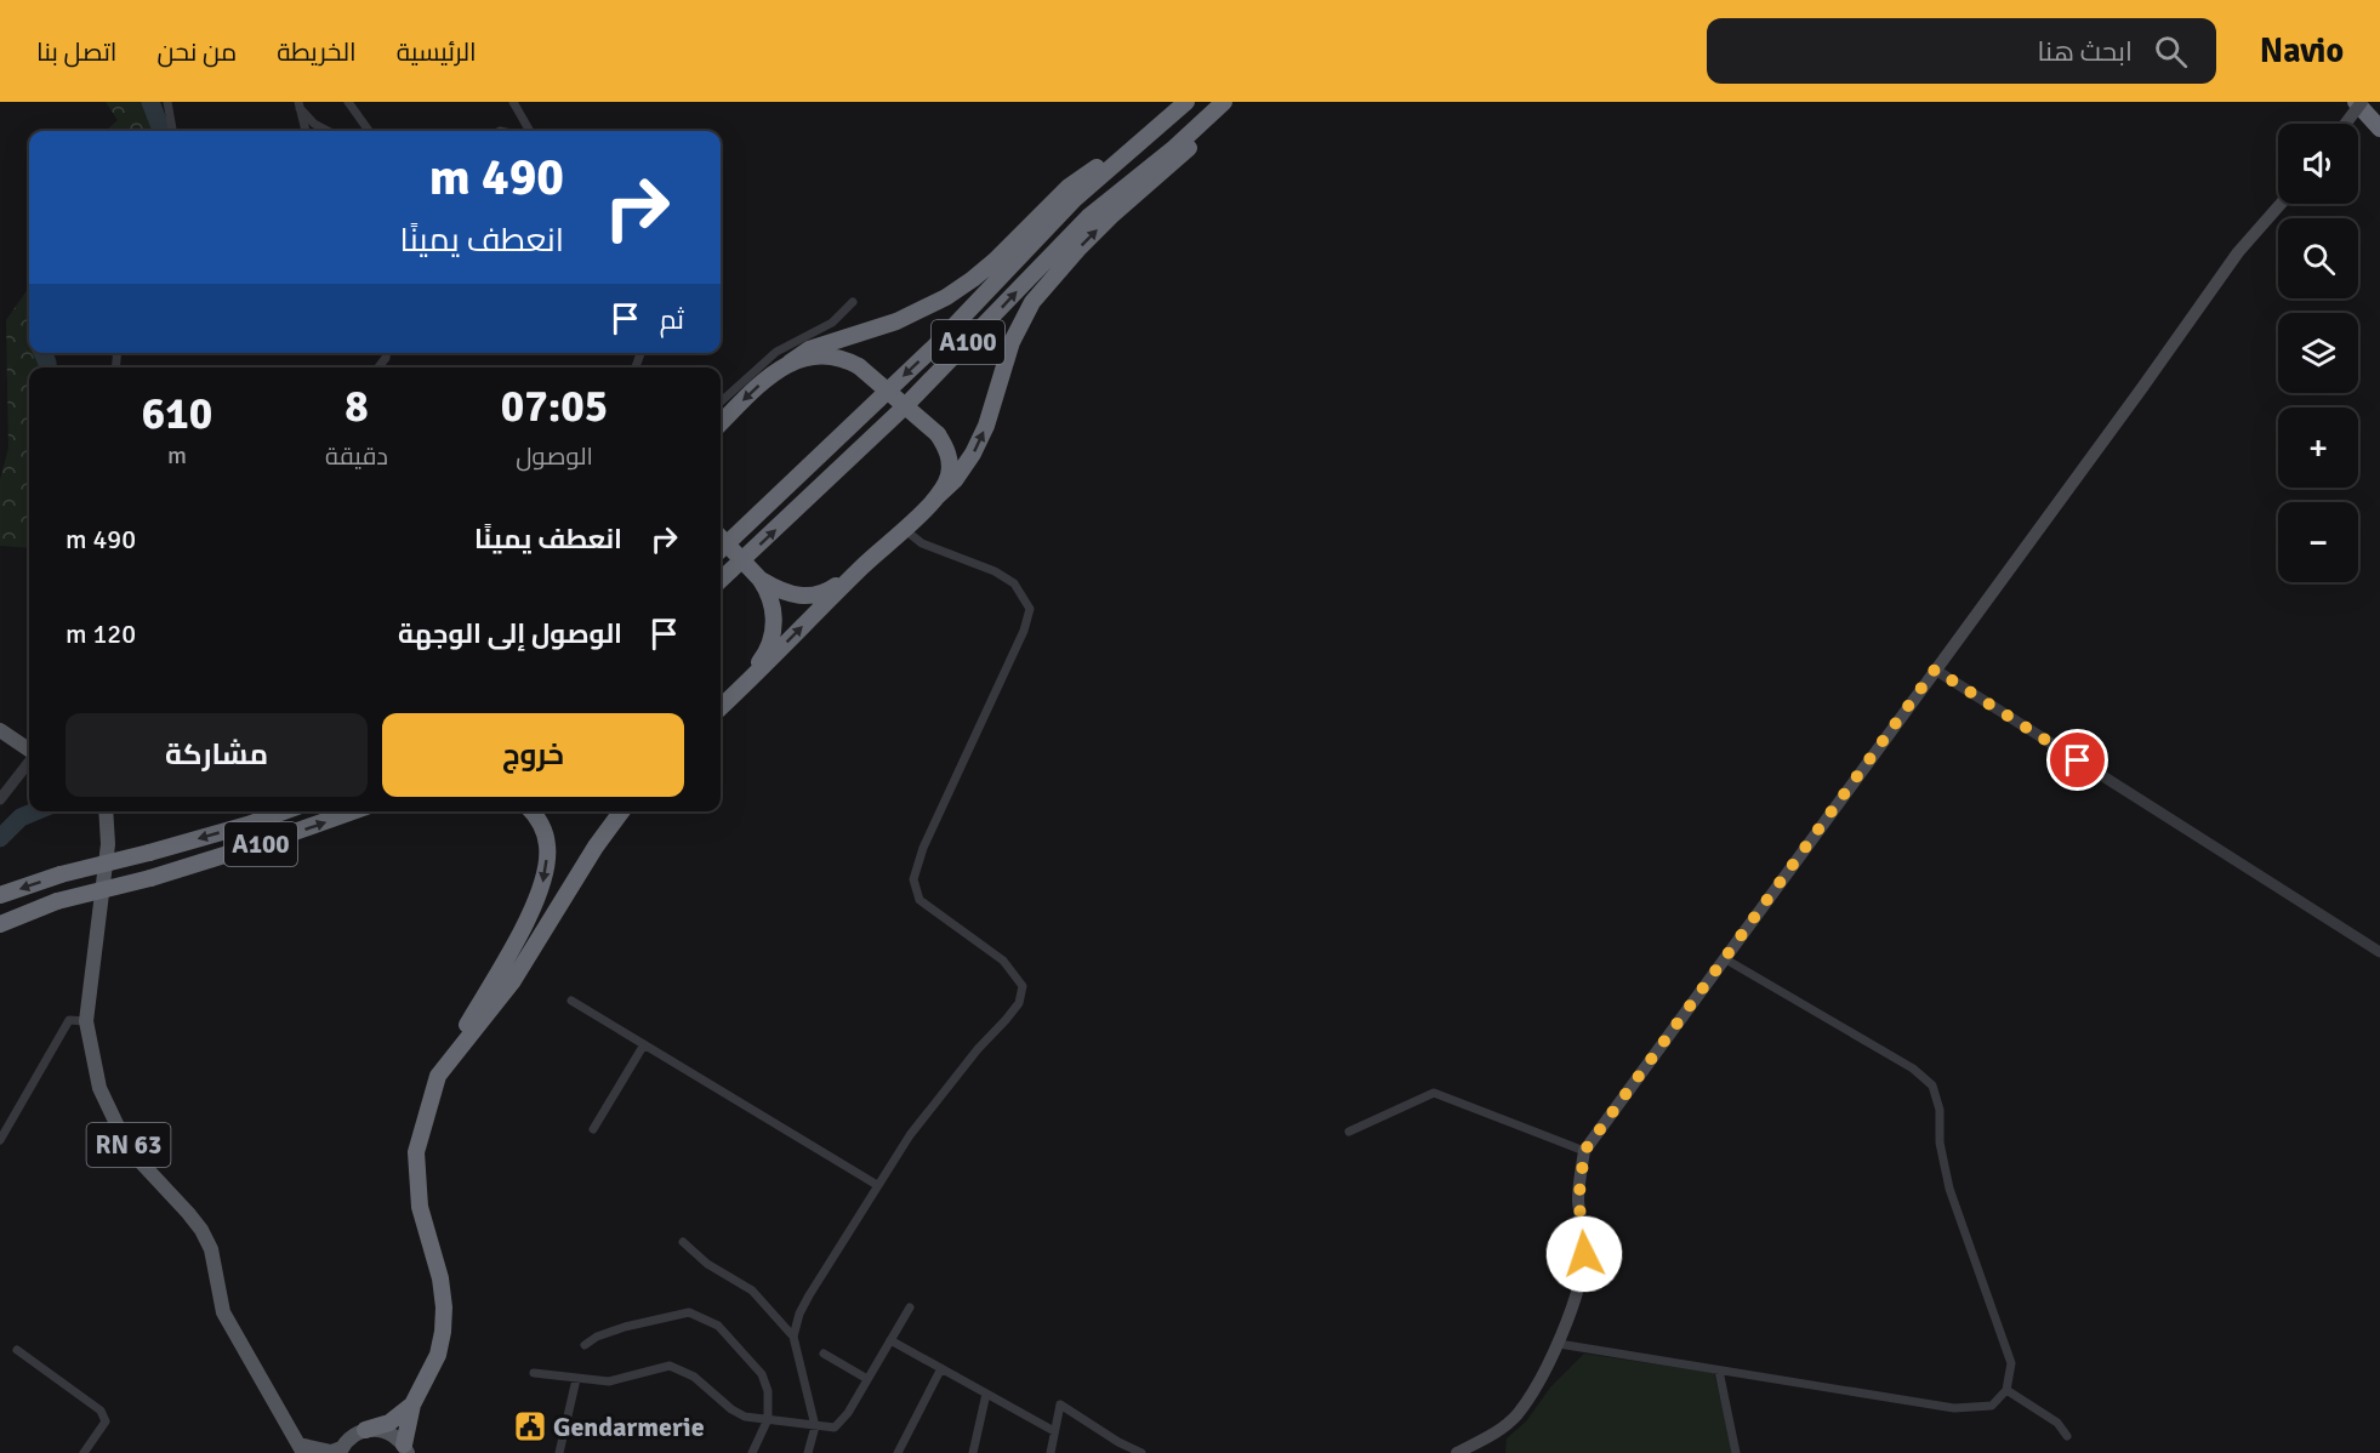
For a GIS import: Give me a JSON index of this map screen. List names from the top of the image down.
{
  "streets": {
    "highway": ["A100"],
    "main road": ["RN 63"]
  },
  "places": {
    "public building": ["Gendarmerie"]
  },
  "page": {
    "header": "Navio",
    "search": "ابحث هنا",
    "nav": [
      "الرئيسية",
      "الخريطة",
      "من نحن",
      "اتصل بنا"
    ],
    "map_buttons": ["+", "−"],
    "turn": ["490 m", "انعطف يمينًا"],
    "then": "ثم",
    "eta": [
      "07:05",
      "الوصول",
      "8",
      "دقيقة",
      "610",
      "m"
    ],
    "list": [
      {
        "name": "انعطف يمينًا",
        "value": "490 m"
      },
      {
        "name": "الوصول إلى الوجهة",
        "value": "120 m"
      }
    ],
    "buttons": ["خروج", "مشاركة"]
  }
}
